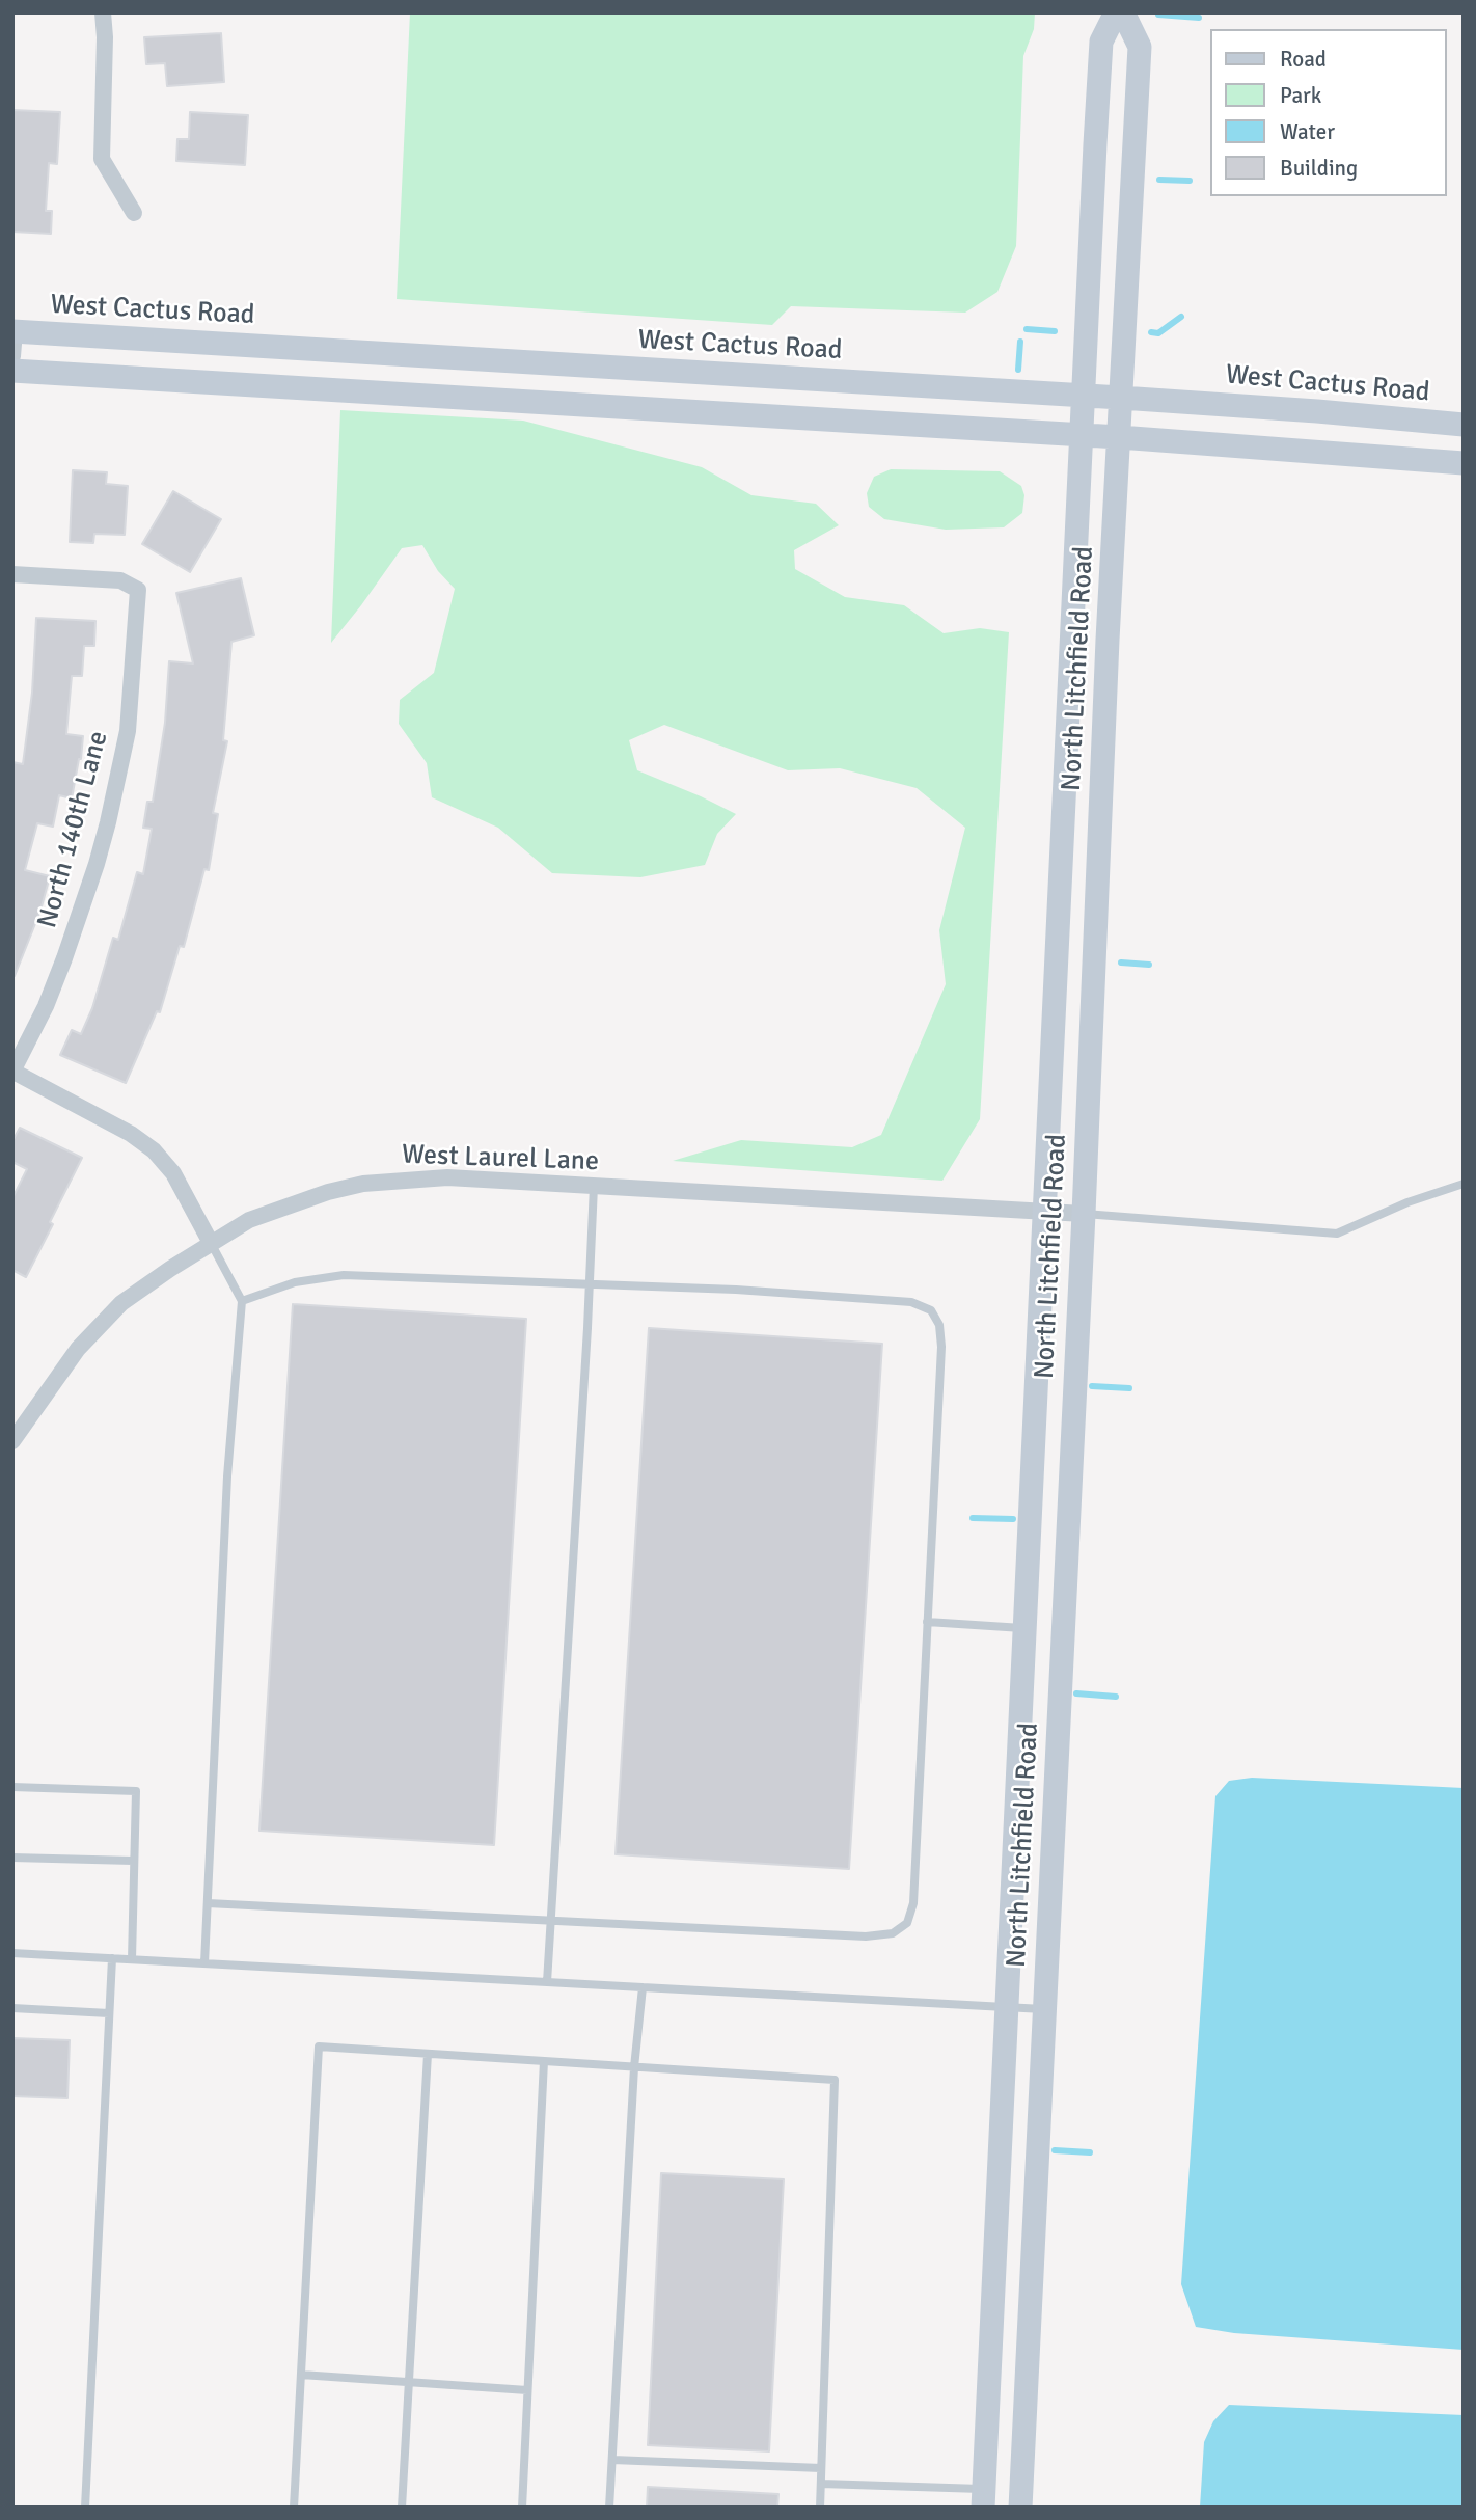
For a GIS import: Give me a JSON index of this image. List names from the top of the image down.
{
  "streets": {
    "main road": ["West Cactus Road", "North Litchfield Road"],
    "street": ["North 140th Lane", "West Laurel Lane"]
  },
  "crossings": [
    ["West Cactus Road", "North Litchfield Road"],
    ["North Litchfield Road", "West Laurel Lane"]
  ],
  "legend": [
    "Road",
    "Park",
    "Water",
    "Building"
  ]
}
